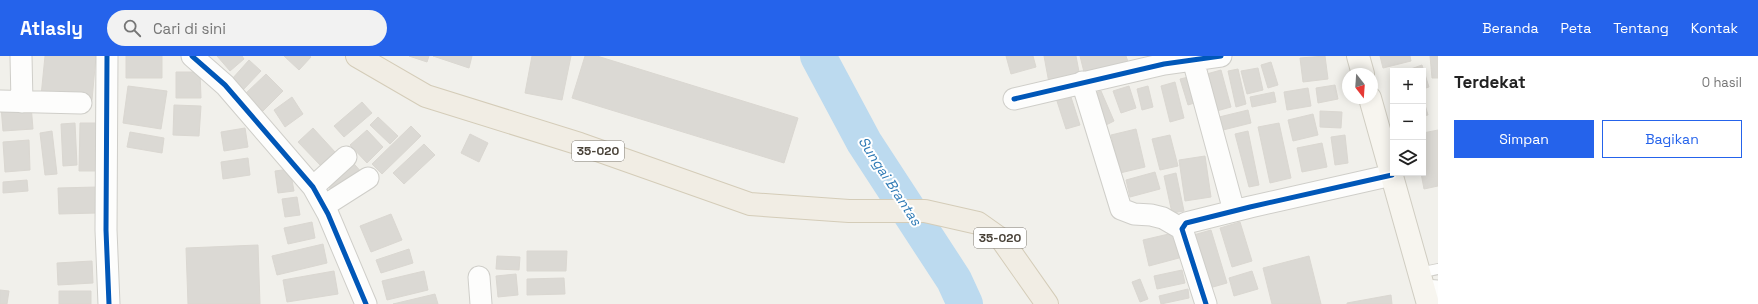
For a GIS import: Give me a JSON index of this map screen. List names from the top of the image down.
{
  "streets": {
    "main road": ["35-020"]
  },
  "water": ["Sungai Brantas"],
  "north": "bottom",
  "page": {
    "header": "Atlasly",
    "search": "Cari di sini",
    "nav": [
      "Beranda",
      "Peta",
      "Tentang",
      "Kontak"
    ],
    "heading": ["Terdekat", "0 hasil"],
    "map_buttons": ["+", "−"],
    "buttons": ["Simpan", "Bagikan"]
  }
}
